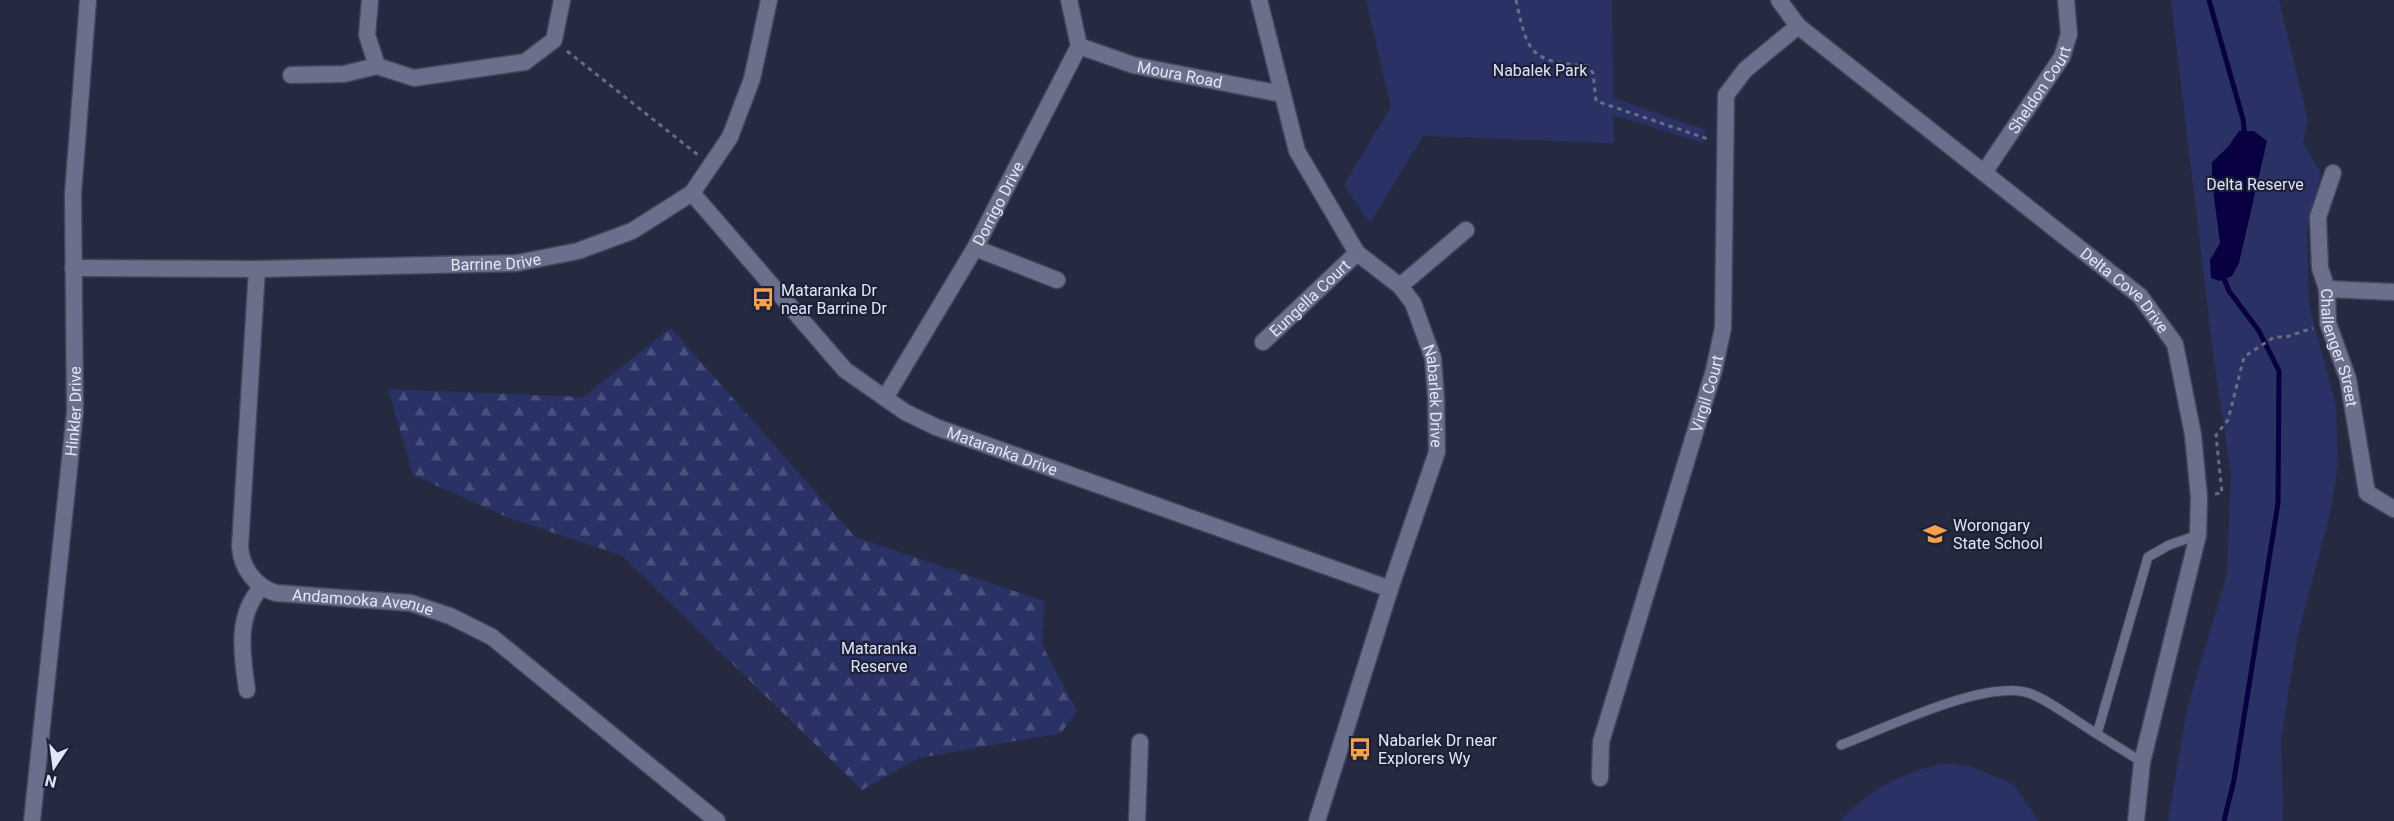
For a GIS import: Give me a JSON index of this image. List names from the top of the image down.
{
  "streets": {
    "street": [
      "Moura Road",
      "Sheldon Court",
      "Dorrigo Drive",
      "Barrine Drive",
      "Delta Cove Drive",
      "Eungella Court",
      "Challenger Street",
      "Virgil Court",
      "Nabarlek Drive",
      "Hinkler Drive",
      "Mataranka Drive",
      "Andamooka Avenue"
    ]
  },
  "crossings": [
    ["Moura Road", "Dorrigo Drive"],
    ["Moura Road", "Nabarlek Drive"],
    ["Sheldon Court", "Delta Cove Drive"],
    ["Dorrigo Drive", "Mataranka Drive"],
    ["Barrine Drive", "Hinkler Drive"],
    ["Barrine Drive", "Mataranka Drive"],
    ["Delta Cove Drive", "Virgil Court"],
    ["Eungella Court", "Nabarlek Drive"],
    ["Nabarlek Drive", "Mataranka Drive"]
  ],
  "parks": ["Nabalek Park", "Delta Reserve", "Mataranka Reserve"],
  "places": {
    "bus stop": ["Mataranka Dr near Barrine Dr", "Nabarlek Dr near Explorers Wy"],
    "school or university": ["Worongary State School"]
  },
  "north": "bottom"
}
